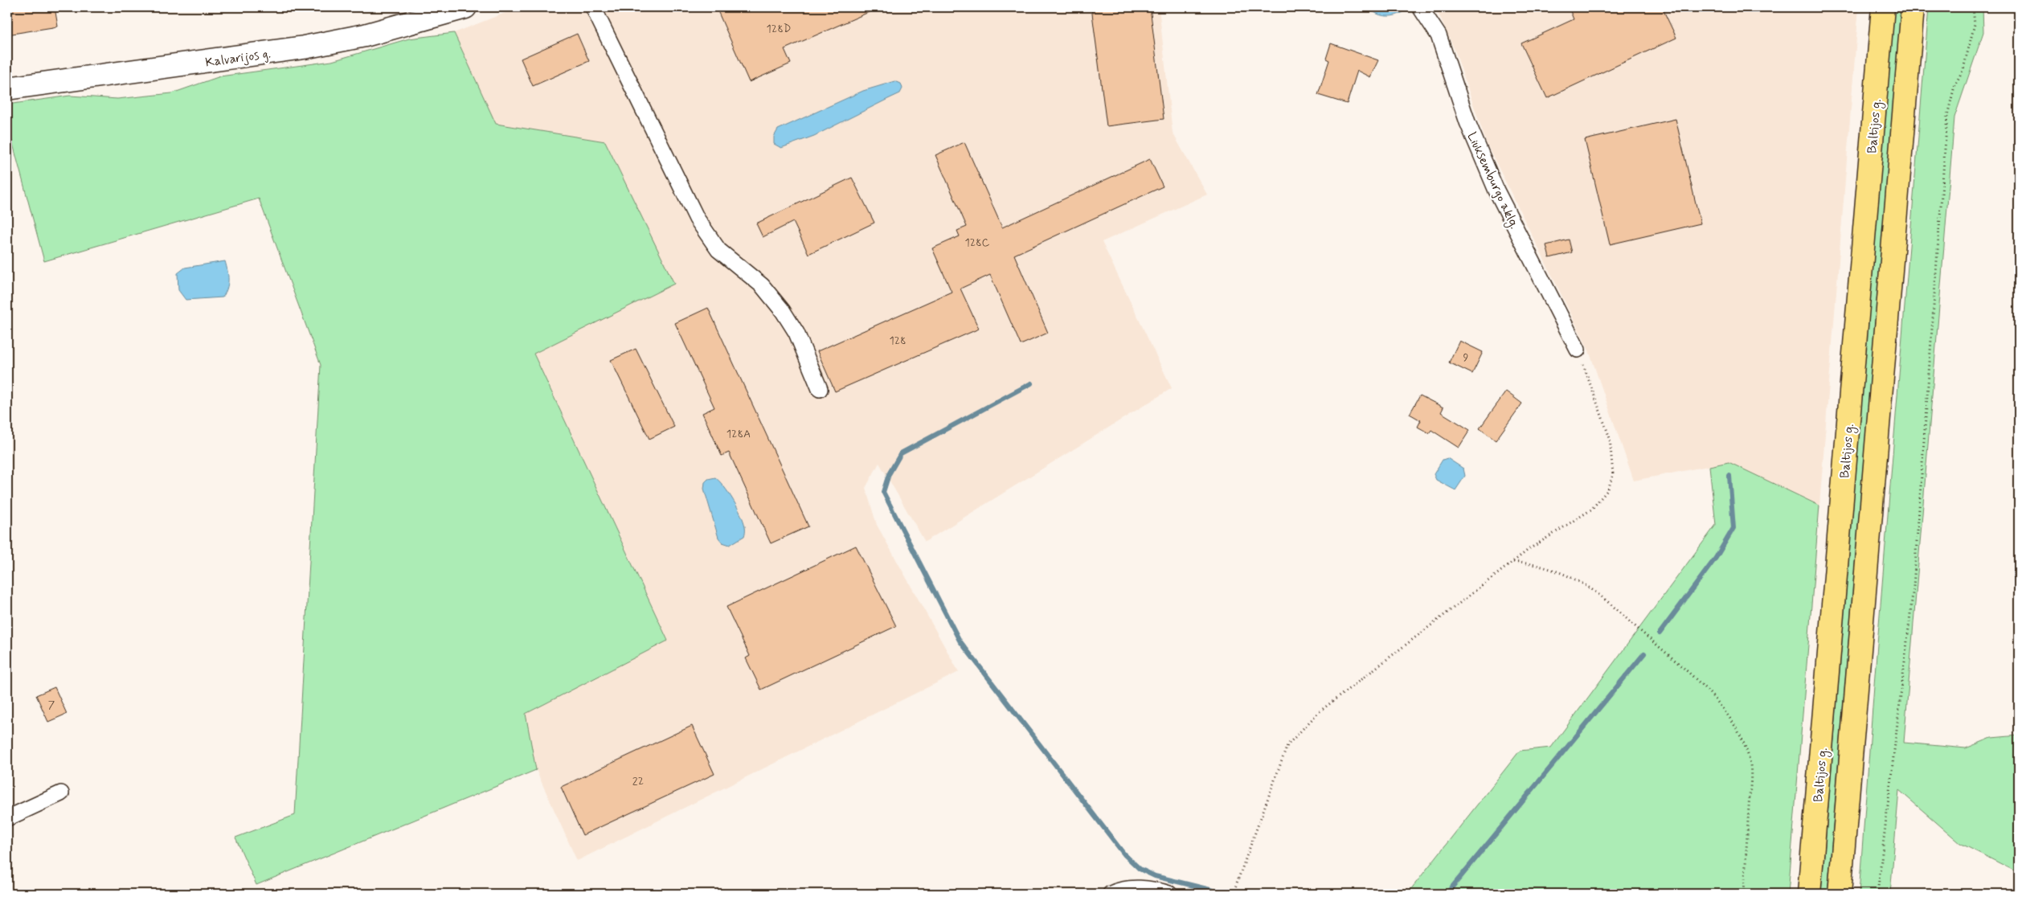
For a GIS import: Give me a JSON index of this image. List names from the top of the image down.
{
  "streets": {
    "highway": ["Baltijos g."],
    "main road": ["Kalvarijos g."],
    "street": ["Liuksemburgo aklg."]
  },
  "house_numbers": [
    "128D",
    "128C",
    "128",
    "9",
    "128A",
    "7",
    "22"
  ]
}
